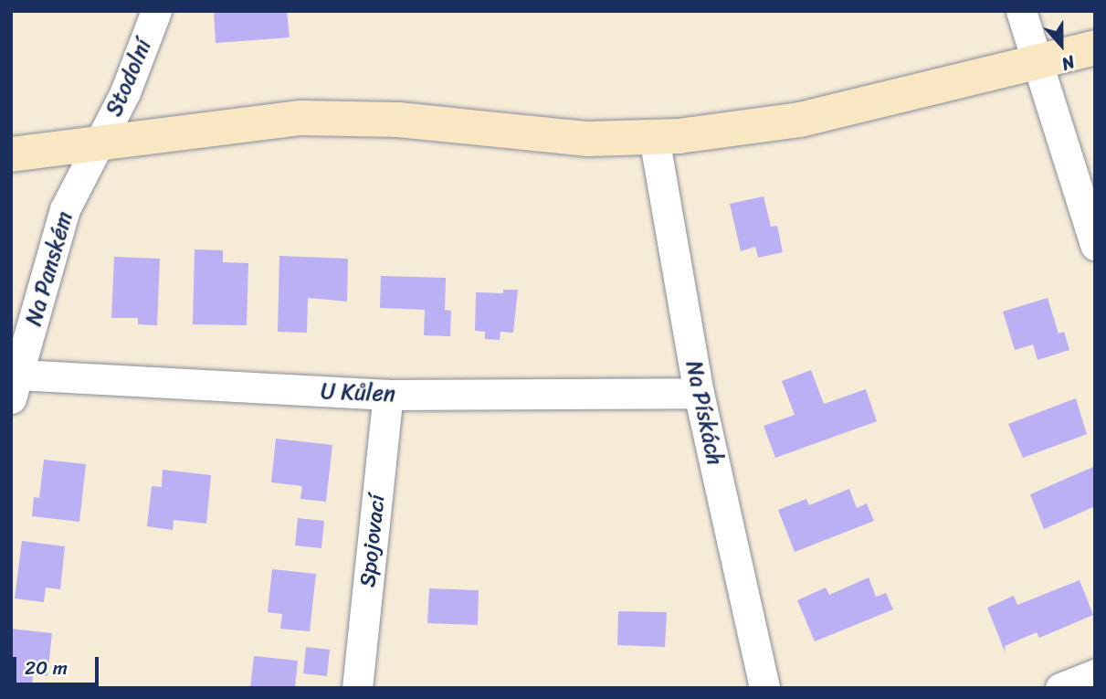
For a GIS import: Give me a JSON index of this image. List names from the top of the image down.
{
  "streets": {
    "street": [
      "Stodolní",
      "Na Panském",
      "U Kůlen",
      "Na Pískách",
      "Spojovací"
    ]
  },
  "crossings": [
    ["Stodolní", "Na Panském"],
    ["Na Panském", "U Kůlen"],
    ["U Kůlen", "Na Pískách"],
    ["U Kůlen", "Spojovací"]
  ],
  "scale_bar": "20 m",
  "north": "bottom"
}
